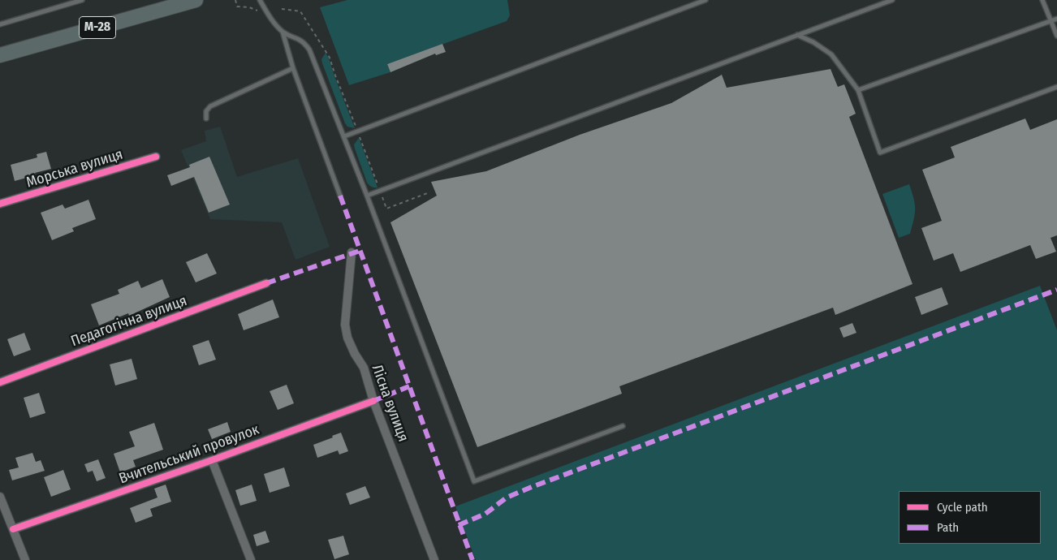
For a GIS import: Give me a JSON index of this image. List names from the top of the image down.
{
  "streets": {
    "highway": ["М-28"],
    "street": [
      "Морська вулиця",
      "Педагогічна вулиця",
      "Лісна вулиця",
      "Вчительський провулок"
    ]
  },
  "crossings": [
    ["Лісна вулиця", "Вчительський провулок"]
  ],
  "legend": ["Cycle path", "Path"]
}
